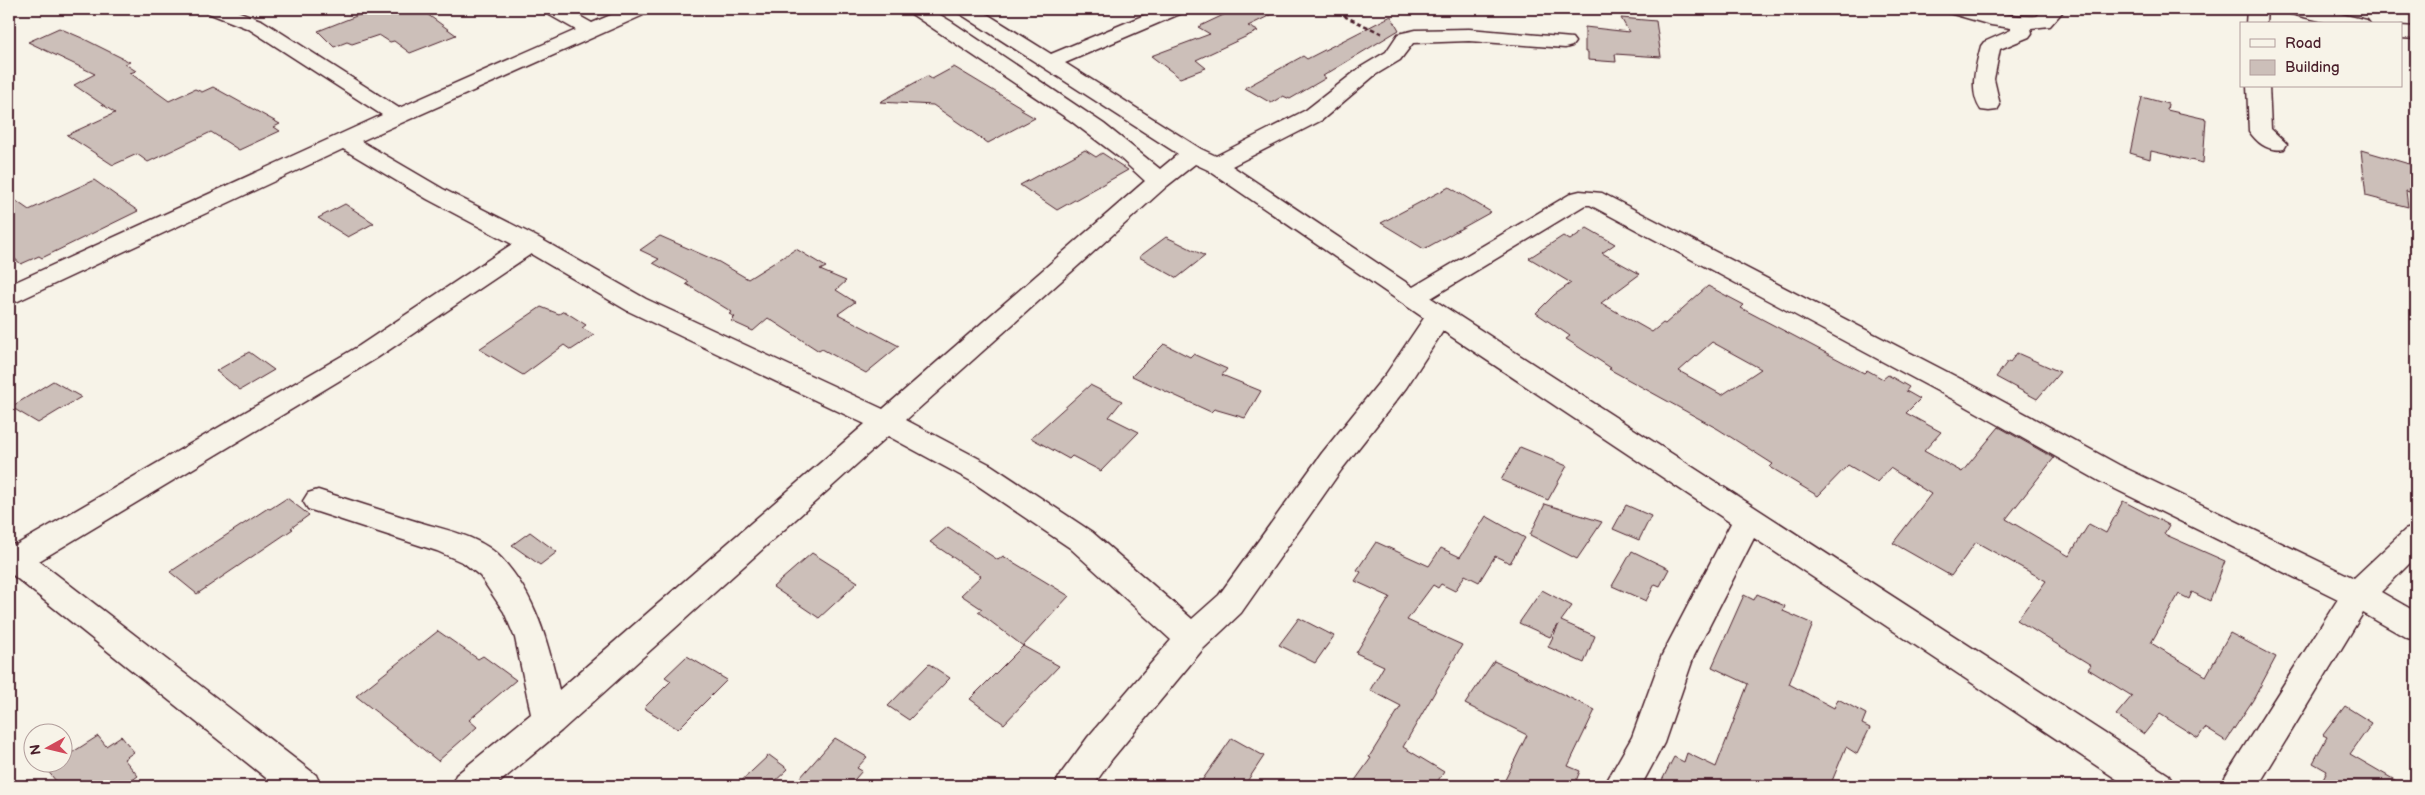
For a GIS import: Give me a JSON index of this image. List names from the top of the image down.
{
  "legend": ["Road", "Building"],
  "north": "left"
}
